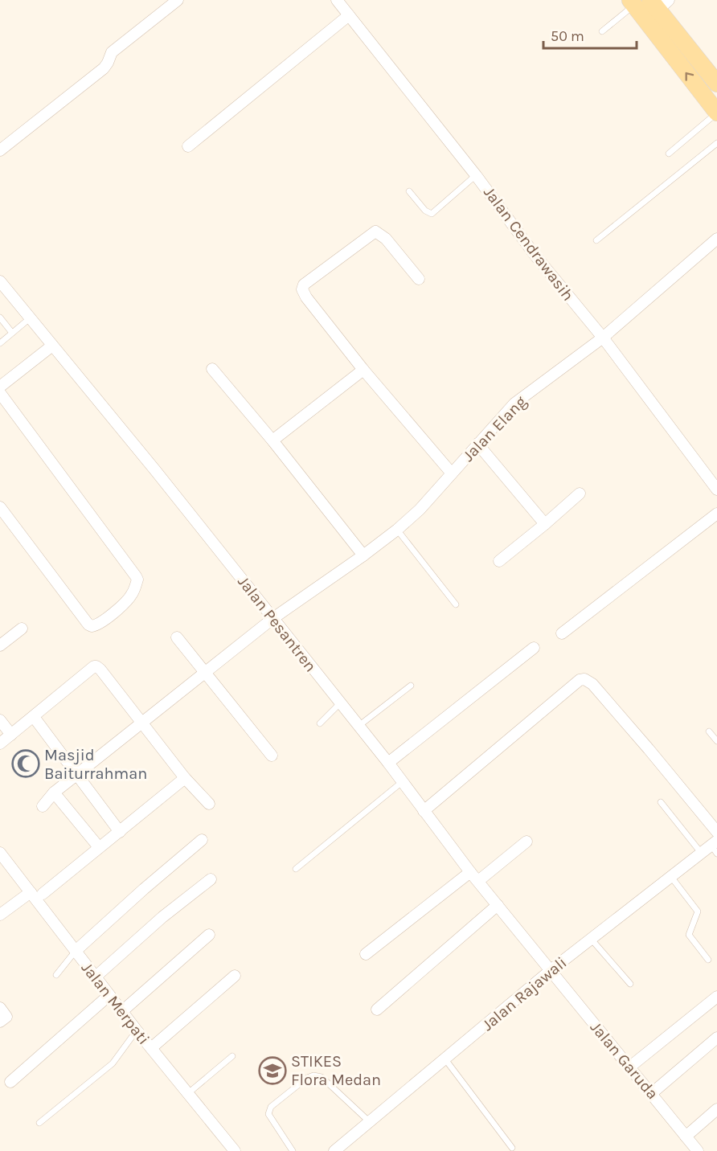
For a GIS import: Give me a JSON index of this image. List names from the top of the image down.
{
  "streets": {
    "street": [
      "Jalan Cendrawasih",
      "Jalan Elang",
      "Jalan Pesantren",
      "Jalan Rajawali",
      "Jalan Merpati",
      "Jalan Garuda"
    ]
  },
  "crossings": [
    ["Jalan Cendrawasih", "Jalan Elang"],
    ["Jalan Elang", "Jalan Pesantren"],
    ["Jalan Pesantren", "Jalan Rajawali"],
    ["Jalan Pesantren", "Jalan Garuda"],
    ["Jalan Rajawali", "Jalan Garuda"]
  ],
  "places": {
    "mosque": ["Masjid Baiturrahman"],
    "school or university": ["STIKES Flora Medan"]
  },
  "scale_bar": "50 m"
}
